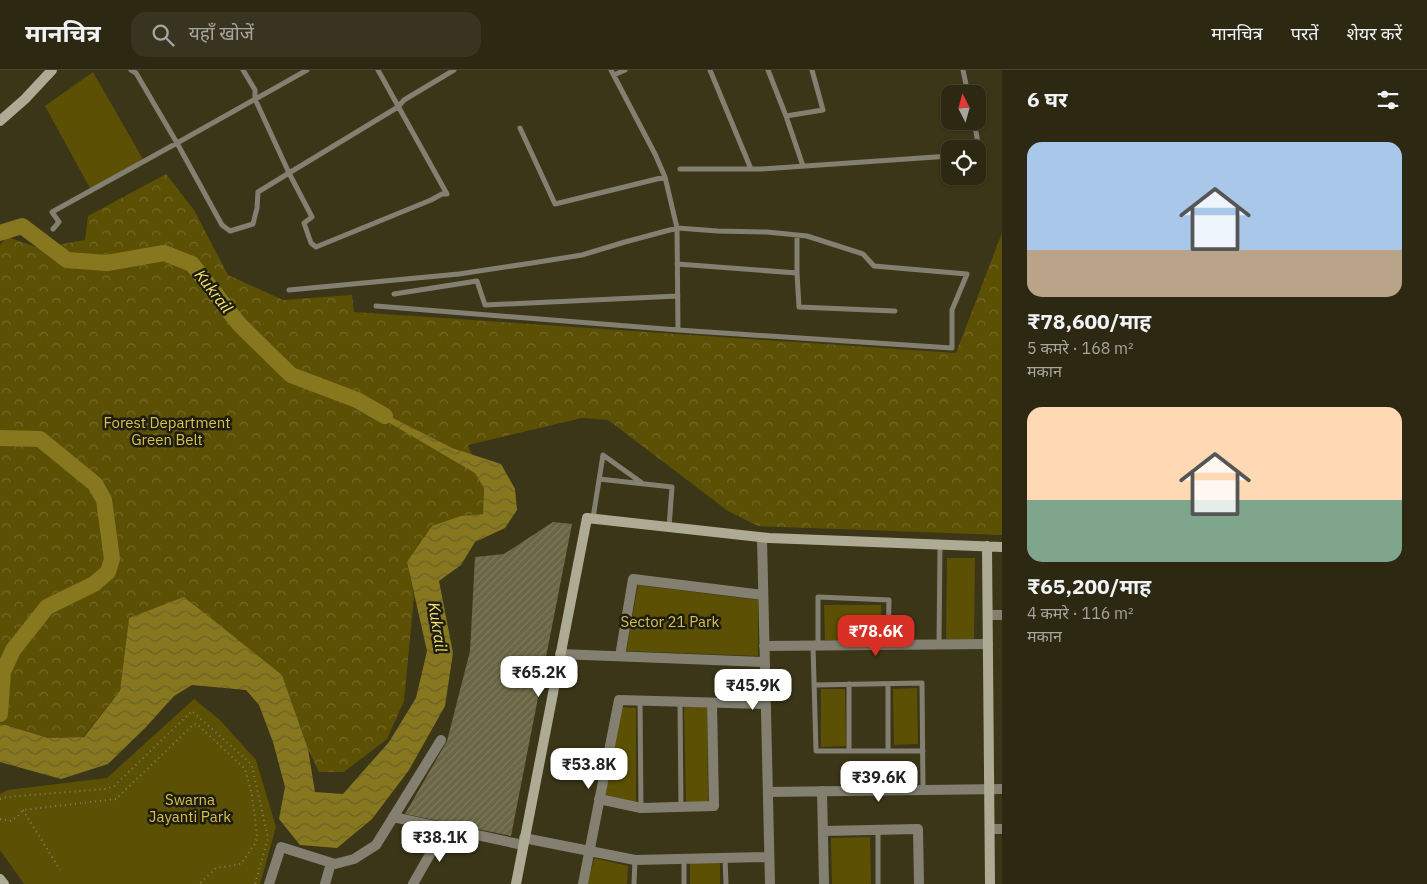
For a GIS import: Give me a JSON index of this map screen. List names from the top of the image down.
{
  "water": ["Kukrail"],
  "parks": ["Forest Department Green Belt", "Sector 21 Park", "Swarna Jayanti Park"],
  "north": "top",
  "page": {
    "header": "मानचित्र",
    "search": "यहाँ खोजें",
    "nav": ["मानचित्र", "परतें", "शेयर करें"],
    "heading": "6 घर",
    "list": [
      {
        "name": "₹78,600/माह",
        "note": "5 कमरे · 168 m² · मकान"
      },
      {
        "name": "₹65,200/माह",
        "note": "4 कमरे · 116 m² · मकान"
      }
    ],
    "price": [
      "₹78.6K",
      "₹65.2K",
      "₹45.9K",
      "₹53.8K",
      "₹39.6K",
      "₹38.1K"
    ]
  }
}
